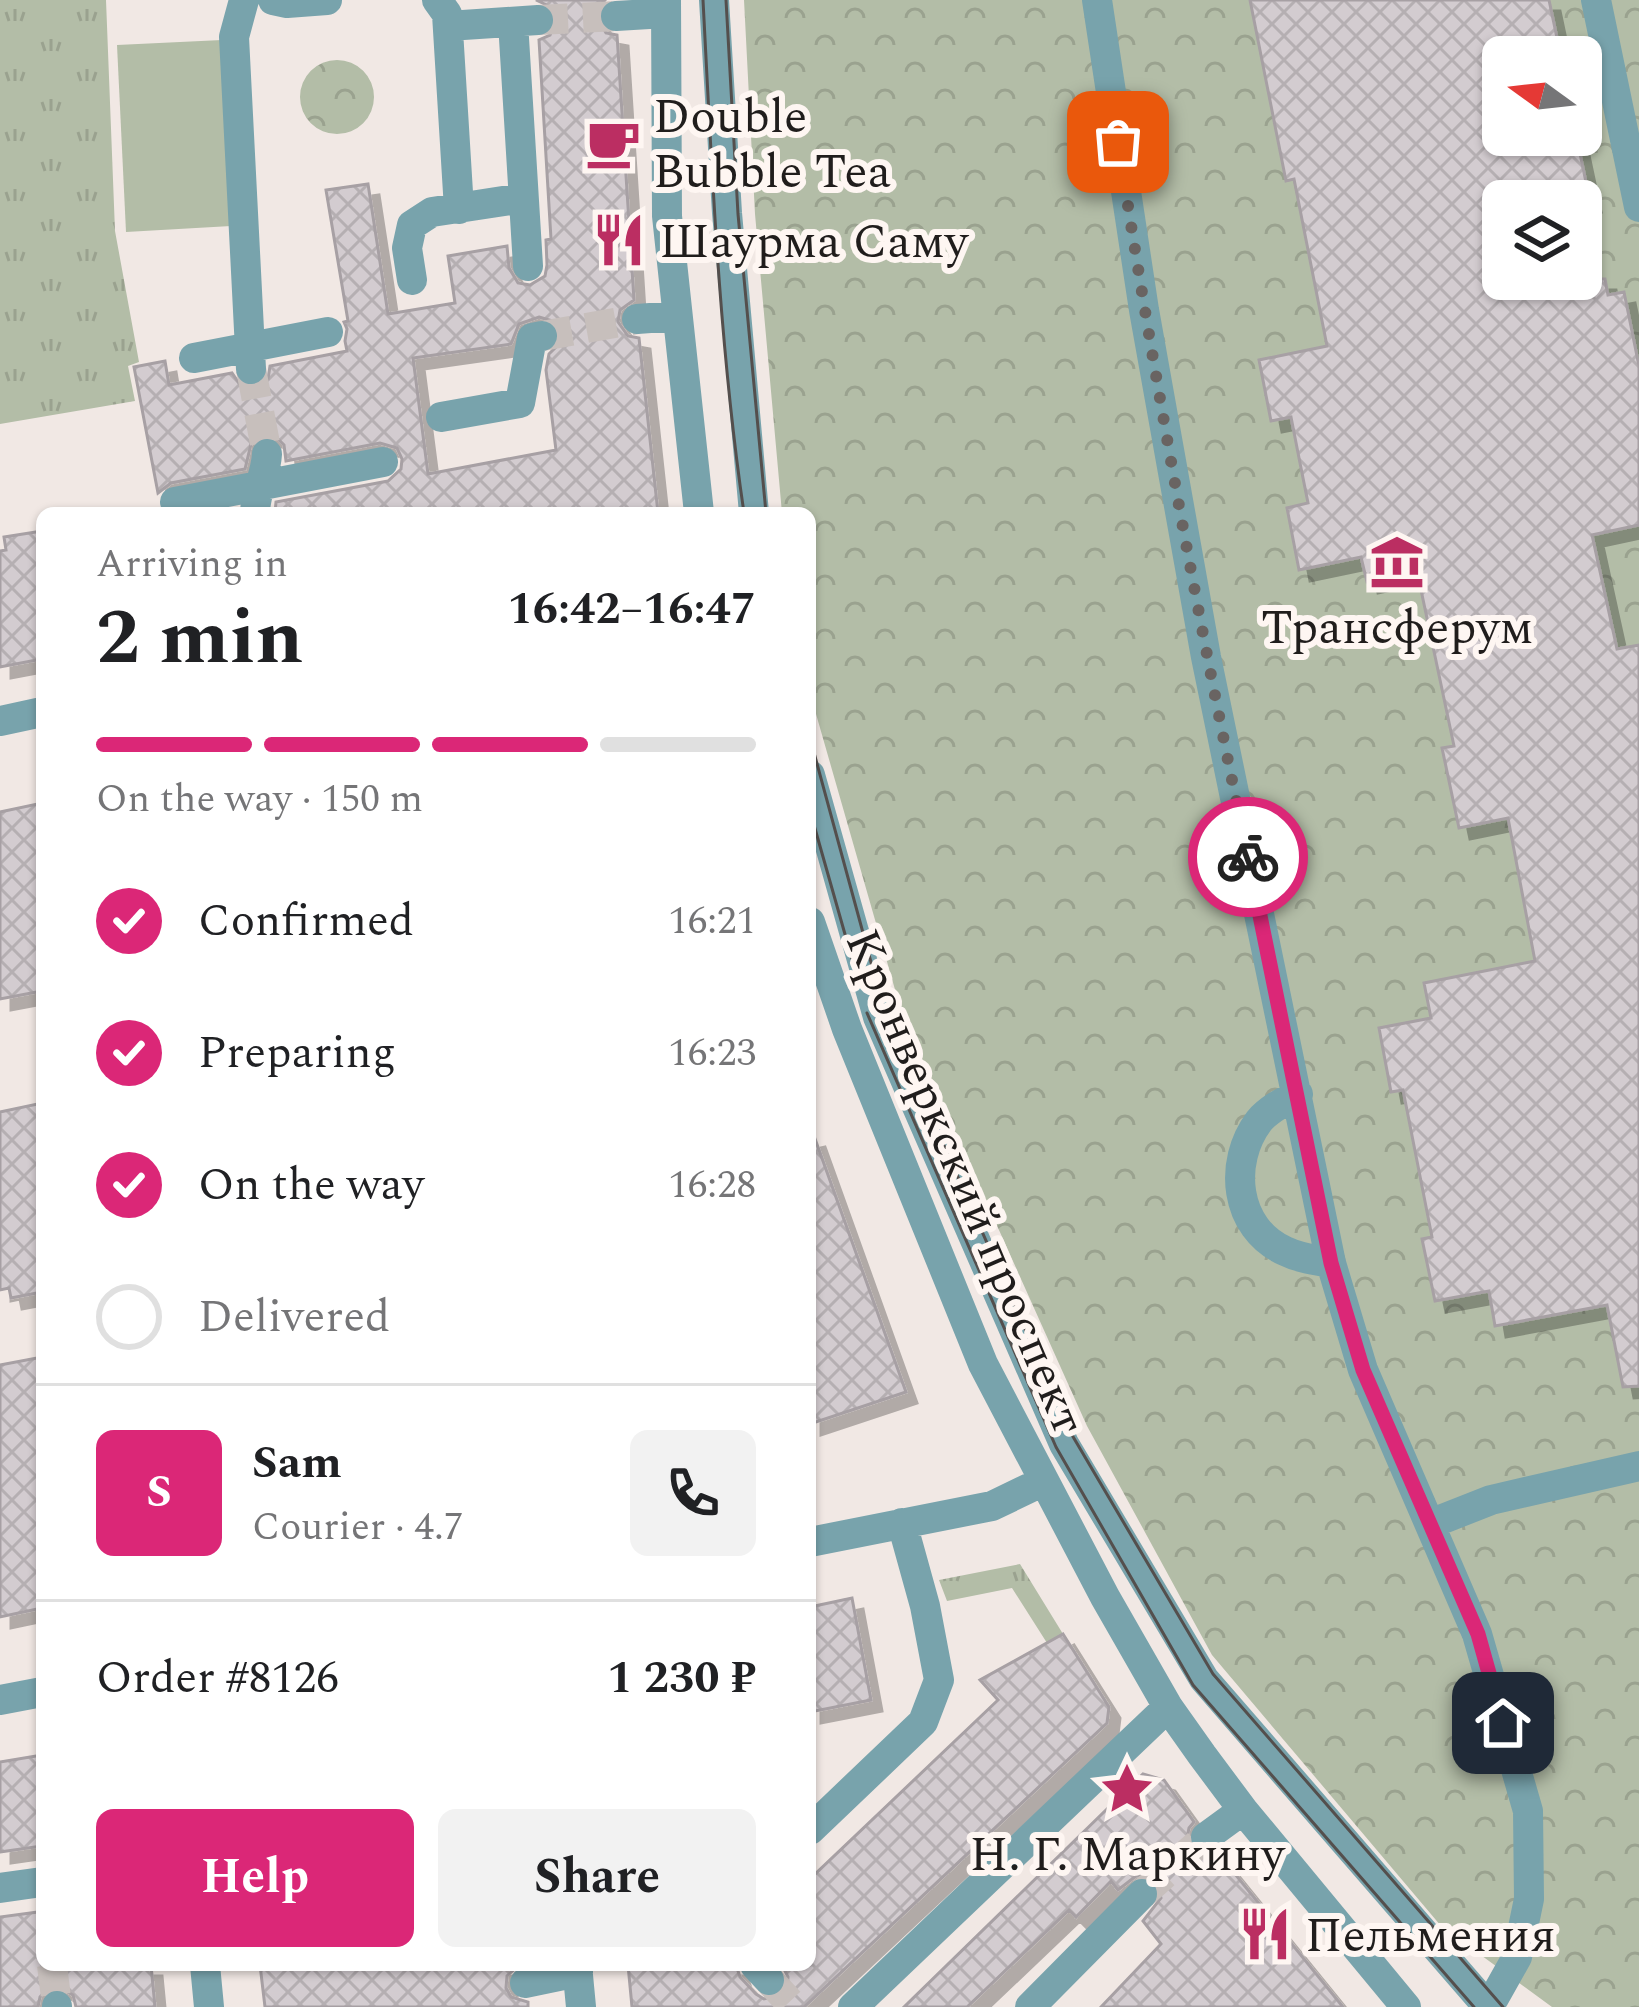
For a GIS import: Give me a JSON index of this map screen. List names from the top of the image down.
{
  "streets": {
    "street": ["Кронверкский проспект"]
  },
  "places": {
    "cafe": ["Double Bubble Tea"],
    "restaurant": ["Шаурма Саму", "Пельмения"],
    "museum": ["Трансферум"],
    "place": ["Н. Г. Маркину"]
  },
  "north": "left",
  "page": {
    "heading": ["2 min", "Arriving in", "16:42–16:47"],
    "panel": [
      "Sam",
      "Courier · 4.7",
      "Order #8126",
      "1 230 ₽"
    ],
    "bar": "On the way · 150 m",
    "list": [
      ["Confirmed", "16:21"],
      ["Preparing", "16:23"],
      ["On the way", "16:28"],
      "Delivered"
    ],
    "round": "S",
    "buttons": ["Help", "Share"]
  }
}
